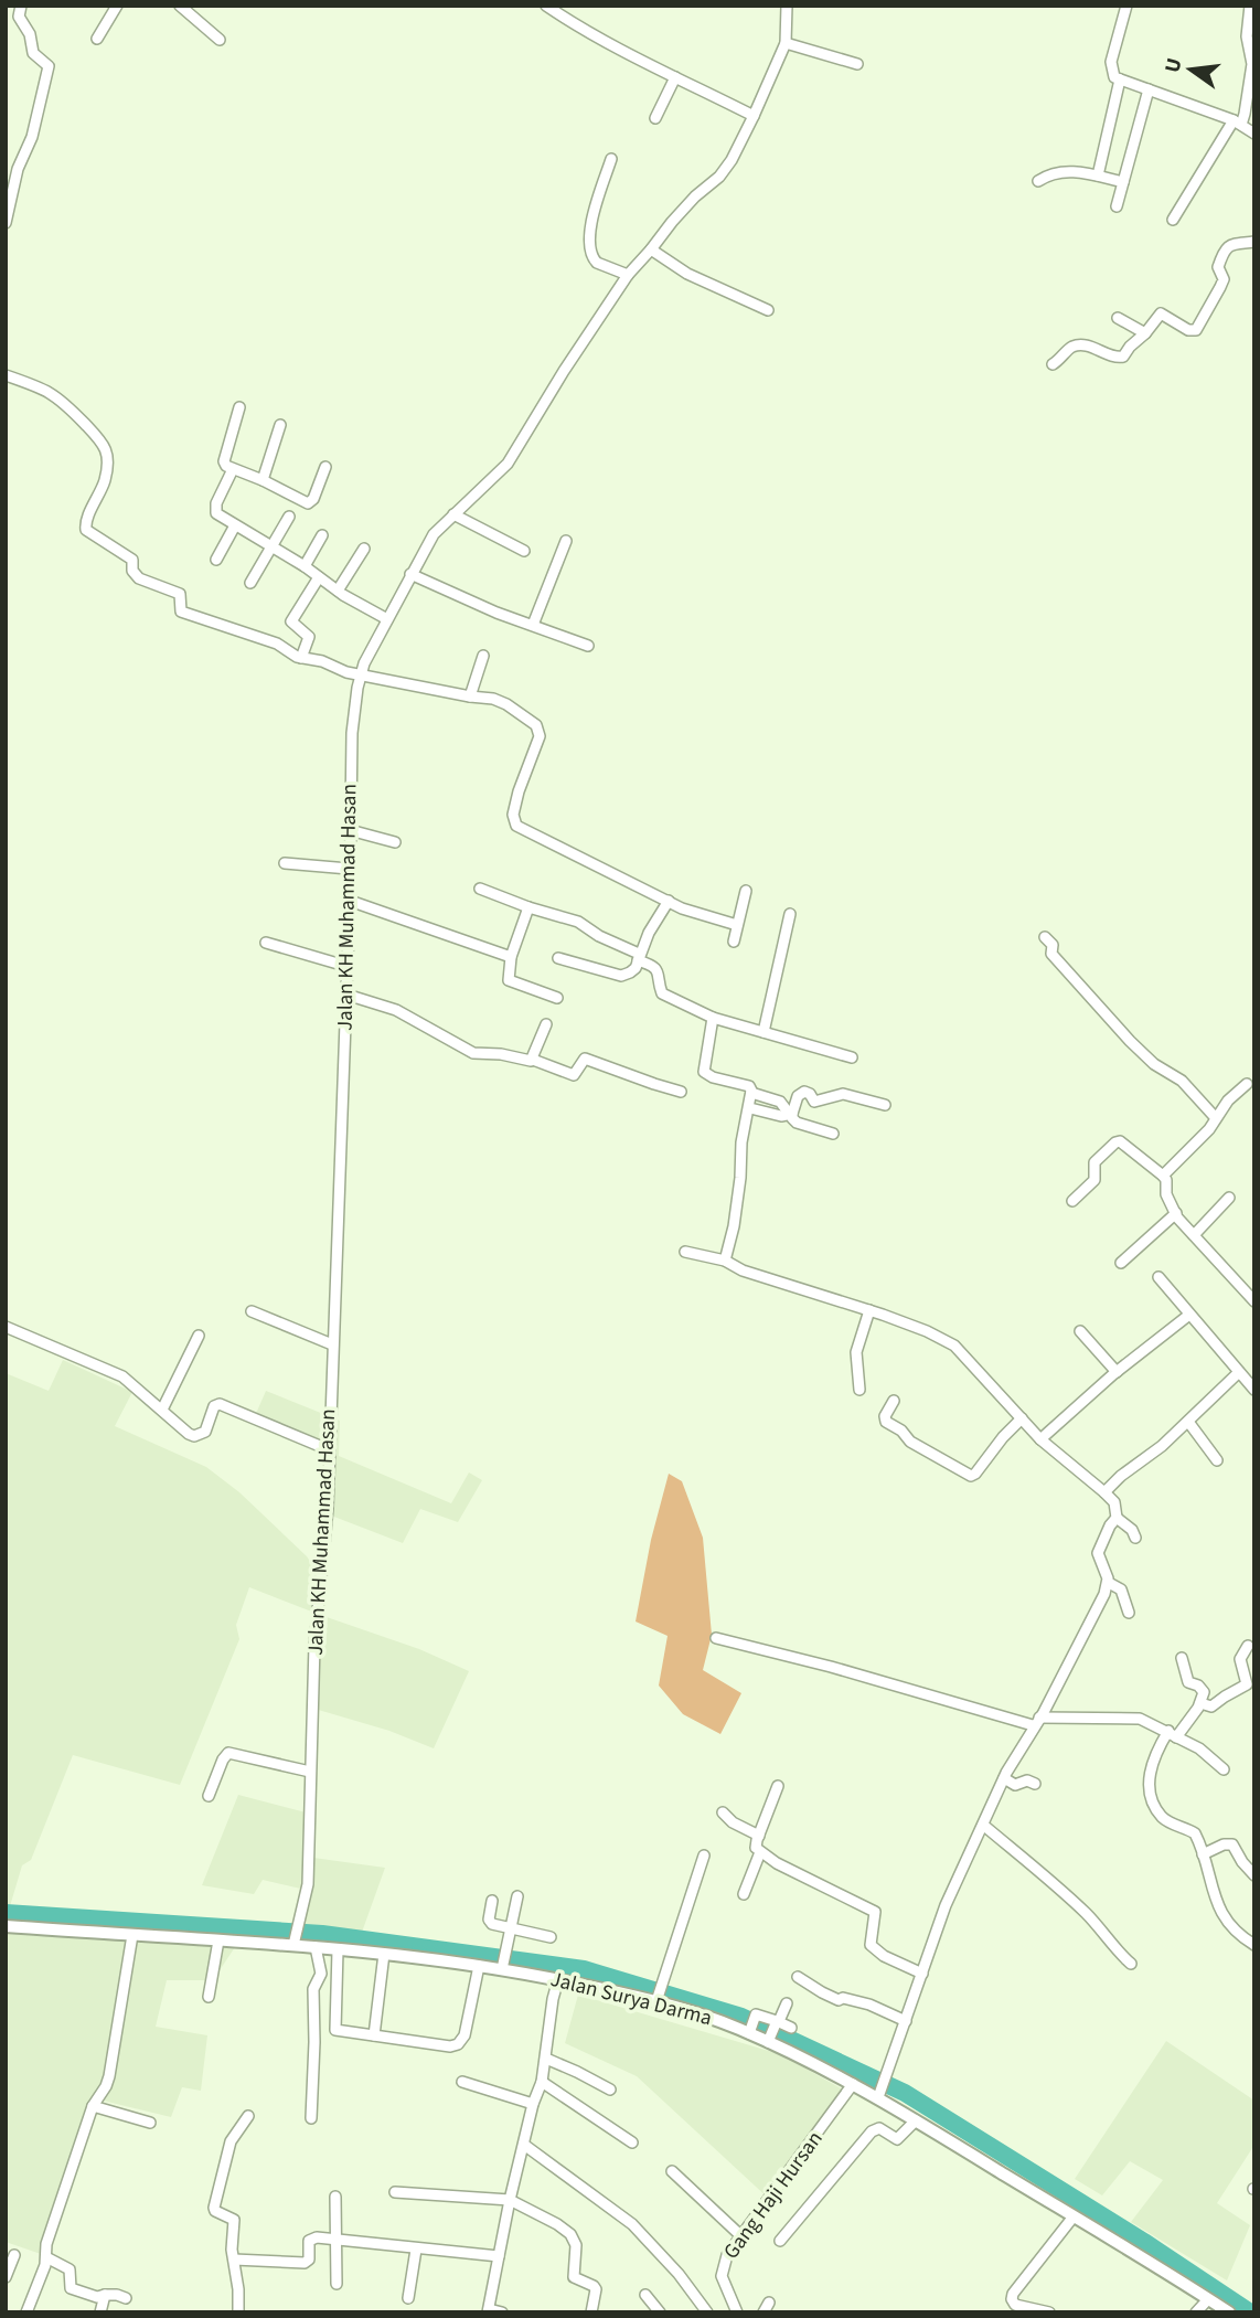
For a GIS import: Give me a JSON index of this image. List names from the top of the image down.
{
  "streets": {
    "main road": ["Jalan Surya Darma"],
    "street": ["Jalan KH Muhammad Hasan", "Gang Haji Hursan"]
  },
  "crossings": [
    ["Jalan KH Muhammad Hasan", "Jalan Surya Darma"],
    ["Jalan Surya Darma", "Gang Haji Hursan"]
  ],
  "north": "left"
}
